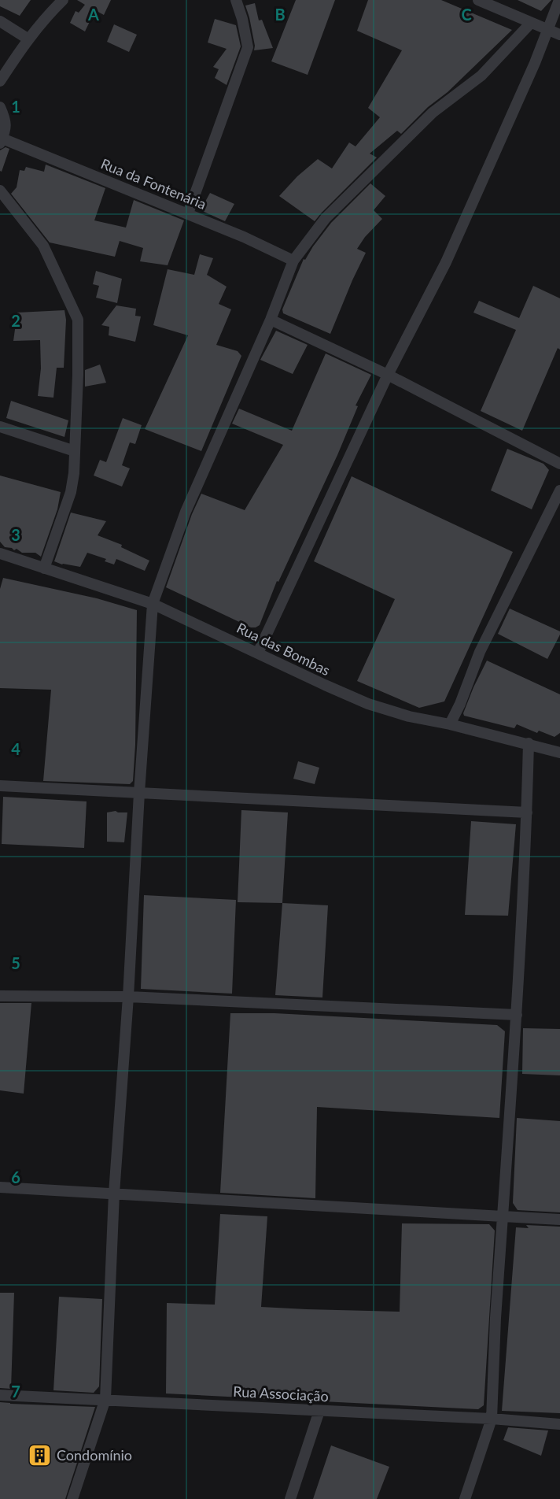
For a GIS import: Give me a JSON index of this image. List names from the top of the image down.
{
  "streets": {
    "street": ["Rua da Fontenária", "Rua das Bombas", "Rua Associação"]
  },
  "places": {
    "building": ["Condomínio"]
  },
  "grid": {
    "columns": ["A", "B", "C"],
    "rows": [
      "1",
      "2",
      "3",
      "4",
      "5",
      "6",
      "7"
    ]
  }
}
